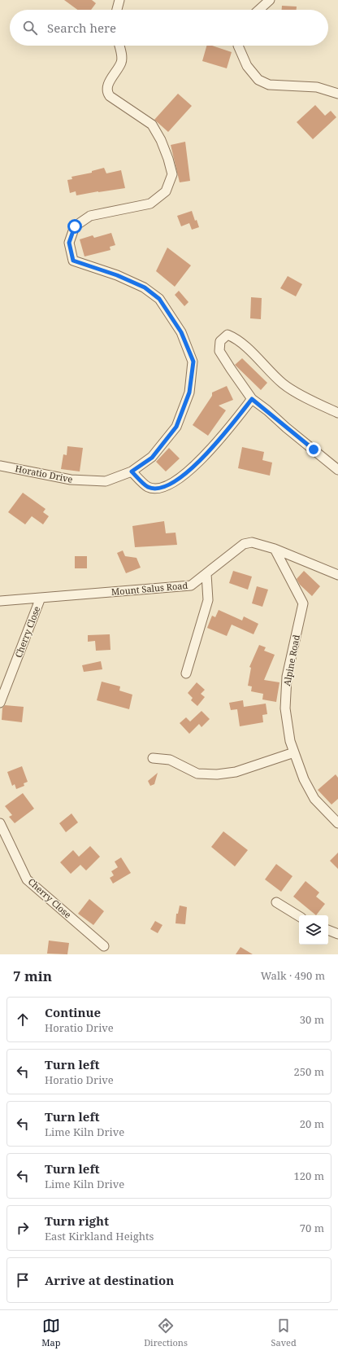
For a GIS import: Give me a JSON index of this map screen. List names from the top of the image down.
{
  "streets": {
    "street": [
      "Horatio Drive",
      "Mount Salus Road",
      "Cherry Close",
      "Alpine Road"
    ]
  },
  "crossings": [
    ["Mount Salus Road", "Cherry Close"],
    ["Mount Salus Road", "Alpine Road"]
  ],
  "page": {
    "search": "Search here",
    "heading": ["7 min", "Walk · 490 m"],
    "list": [
      ["Continue", "Horatio Drive", "30 m"],
      ["Turn left", "Horatio Drive", "250 m"],
      ["Turn left", "Lime Kiln Drive", "20 m"],
      ["Turn left", "Lime Kiln Drive", "120 m"],
      ["Turn right", "East Kirkland Heights", "70 m"],
      "Arrive at destination"
    ],
    "nav": ["Map", "Directions", "Saved"]
  }
}
